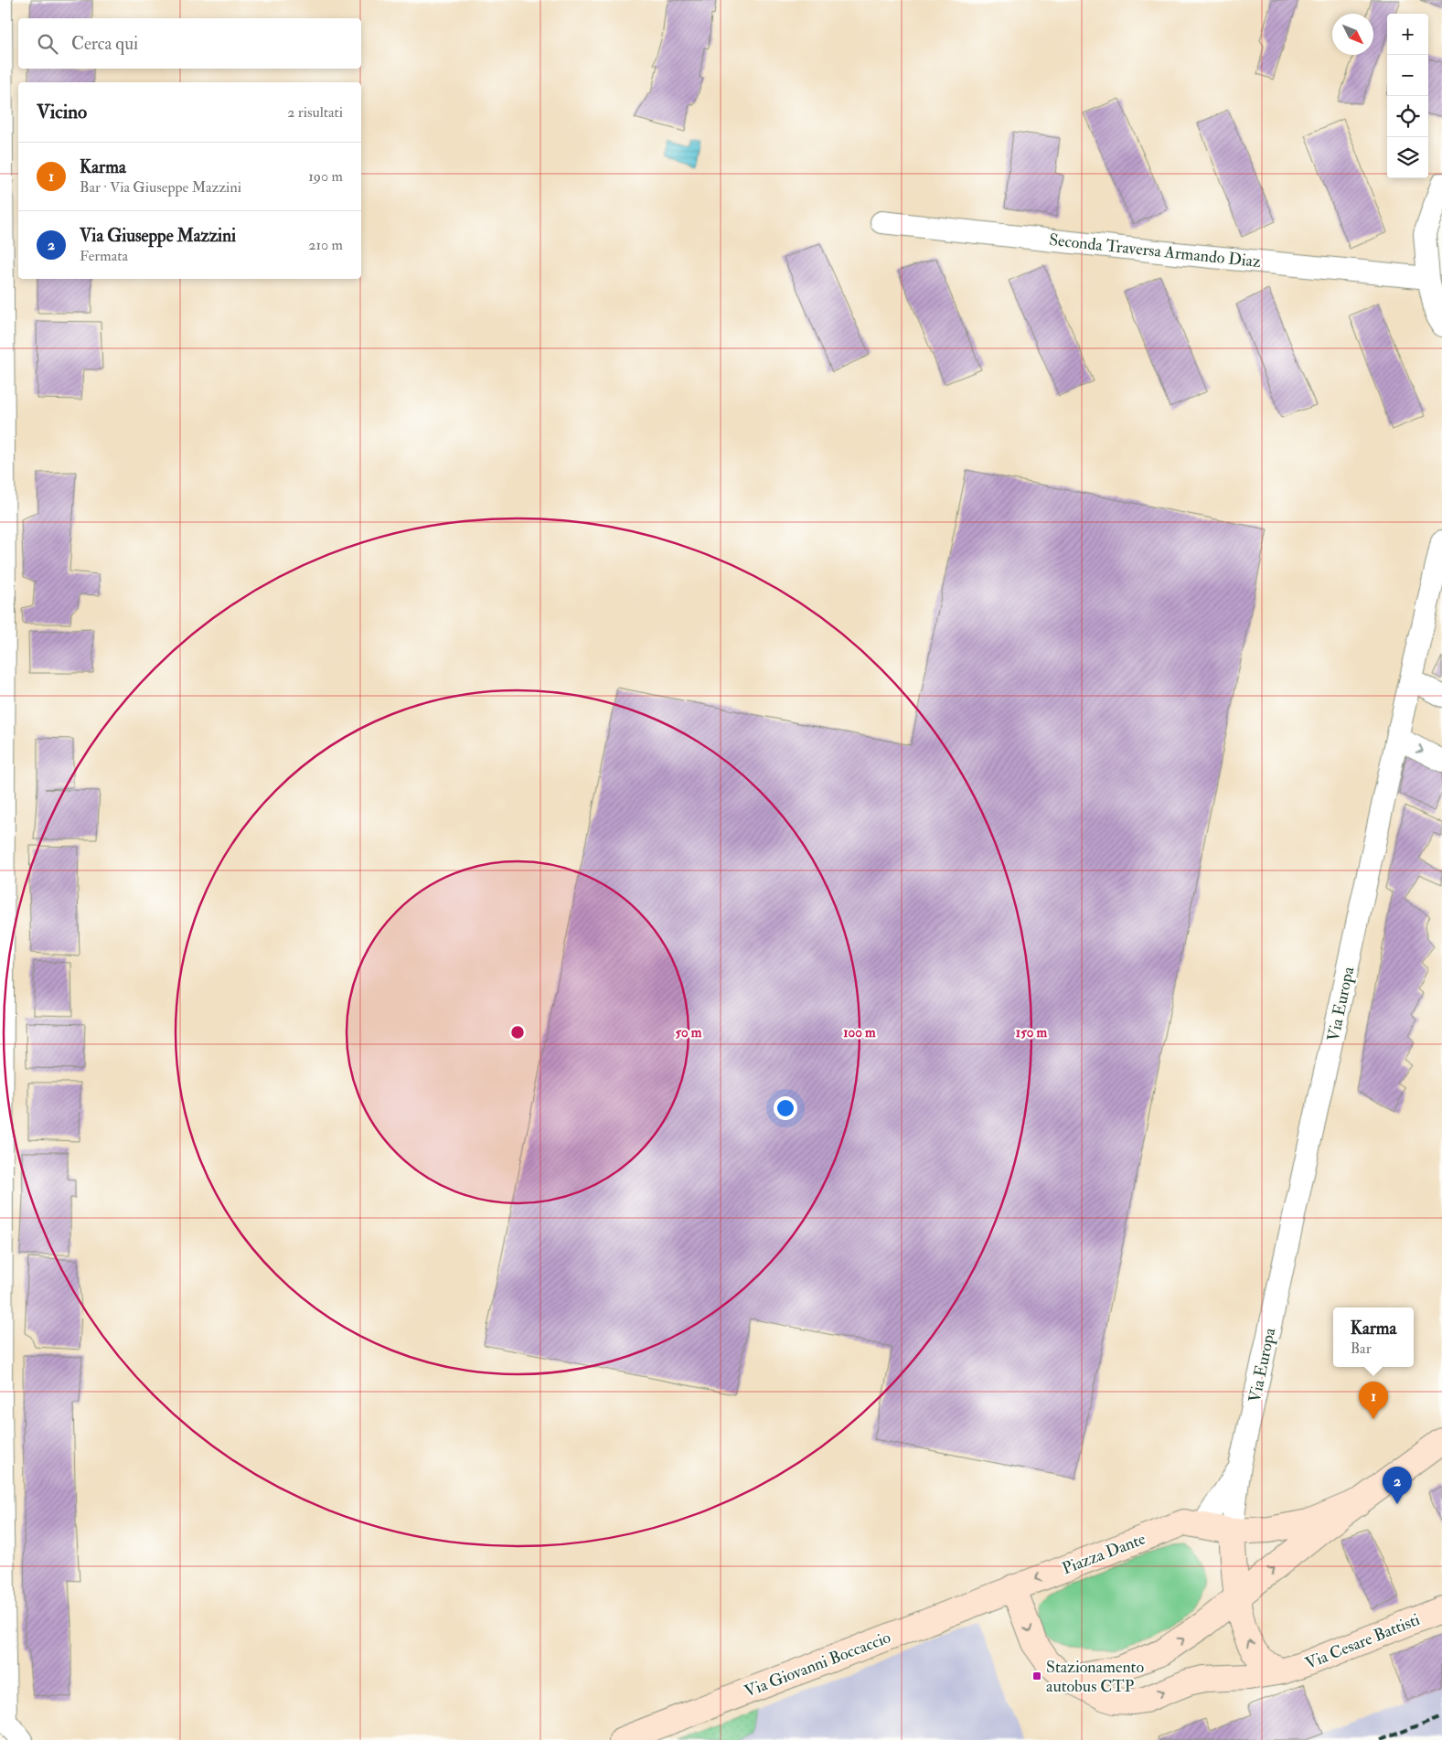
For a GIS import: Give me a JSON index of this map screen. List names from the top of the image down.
{
  "streets": {
    "street": [
      "Seconda Traversa Armando Diaz",
      "Via Europa",
      "Piazza Dante",
      "Via Cesare Battisti",
      "Via Giovanni Boccaccio"
    ]
  },
  "crossings": [
    ["Via Europa", "Piazza Dante"],
    ["Piazza Dante", "Via Giovanni Boccaccio"]
  ],
  "places": {
    "transit": ["Stazionamento autobus CTP"]
  },
  "north": "bottom right",
  "page": {
    "map_buttons": ["+", "−"],
    "search": "Cerca qui",
    "heading": ["Vicino", "2 risultati"],
    "list": [
      {
        "mark": "1",
        "name": "Karma",
        "note": "Bar · Via Giuseppe Mazzini",
        "value": "190 m"
      },
      {
        "mark": "2",
        "name": "Via Giuseppe Mazzini",
        "note": "Fermata",
        "value": "210 m"
      }
    ],
    "popup": ["Karma", "Bar"],
    "pins": ["1", "2"]
  },
  "rings": ["50 m", "100 m", "150 m"]
}
